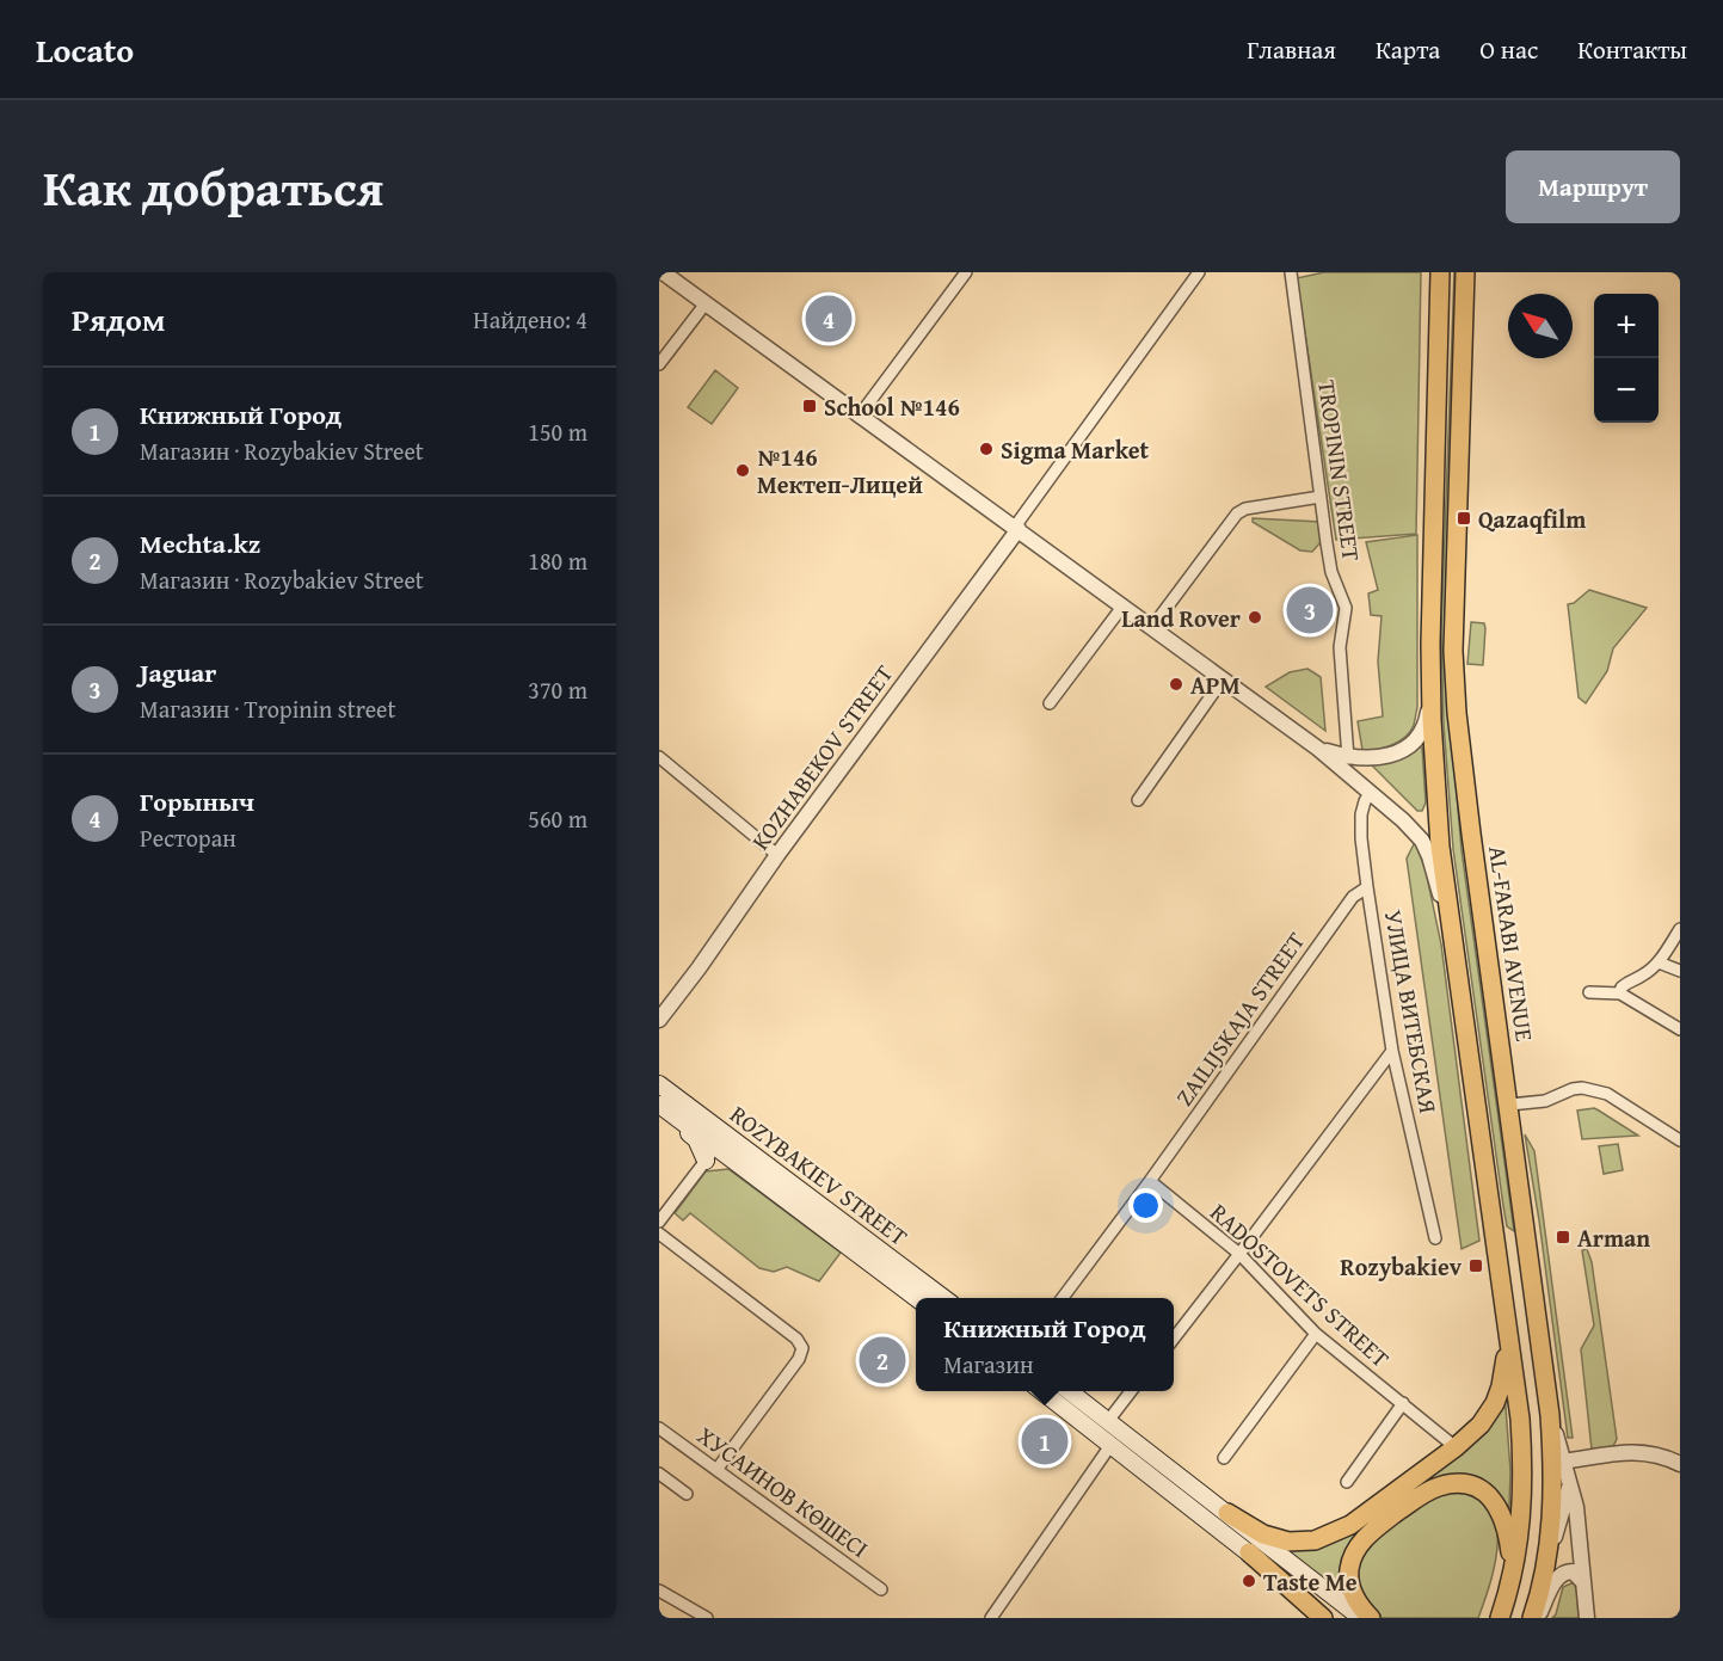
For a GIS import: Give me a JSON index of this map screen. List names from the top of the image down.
{
  "streets": {
    "main road": ["AL-FARABI AVENUE", "ROZYBAKIEV STREET"],
    "street": [
      "TROPININ STREET",
      "KOZHABEKOV STREET",
      "УЛИЦА ВИТЕБСКАЯ",
      "ZAILIJSKAJA STREET",
      "RADOSTOVETS STREET",
      "ХУСАИНОВ КӨШЕСІ"
    ]
  },
  "crossings": [
    ["УЛИЦА ВИТЕБСКАЯ", "ZAILIJSKAJA STREET"],
    ["ZAILIJSKAJA STREET", "RADOSTOVETS STREET"]
  ],
  "places": {
    "transit": [
      "School №146",
      "Qazaqfilm",
      "Arman",
      "Rozybakiev"
    ],
    "other": [
      "Sigma Market",
      "№146 Мектеп-Лицей",
      "Land Rover",
      "APM",
      "Taste Me"
    ]
  },
  "north": "top left",
  "page": {
    "header": "Locato",
    "nav": [
      "Главная",
      "Карта",
      "О нас",
      "Контакты"
    ],
    "title": "Как добраться",
    "buttons": "Маршрут",
    "heading": ["Рядом", "Найдено: 4"],
    "pins": [
      "4",
      "3",
      "2",
      "1"
    ],
    "map_buttons": ["+", "−"],
    "list": [
      {
        "mark": "1",
        "name": "Книжный Город",
        "note": "Магазин · Rozybakiev Street",
        "value": "150 m"
      },
      {
        "mark": "2",
        "name": "Mechta.kz",
        "note": "Магазин · Rozybakiev Street",
        "value": "180 m"
      },
      {
        "mark": "3",
        "name": "Jaguar",
        "note": "Магазин · Tropinin street",
        "value": "370 m"
      },
      {
        "mark": "4",
        "name": "Горыныч",
        "note": "Ресторан",
        "value": "560 m"
      }
    ],
    "popup": ["Книжный Город", "Магазин"]
  }
}
